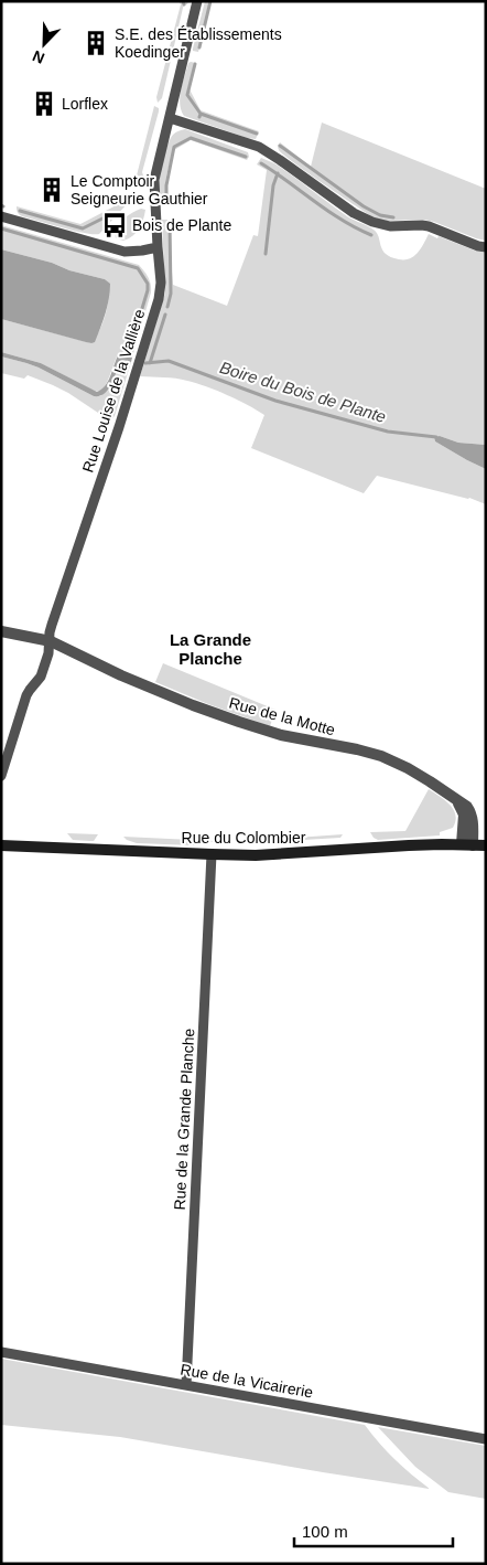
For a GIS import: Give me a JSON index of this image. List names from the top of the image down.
{
  "streets": {
    "main road": ["Rue du Colombier"],
    "street": [
      "Rue Louise de la Vallière",
      "Rue de la Motte",
      "Rue de la Grande Planche",
      "Rue de la Vicairerie"
    ]
  },
  "crossings": [
    ["Rue Louise de la Vallière", "Rue de la Motte"],
    ["Rue de la Motte", "Rue du Colombier"],
    ["Rue du Colombier", "Rue de la Grande Planche"],
    ["Rue de la Grande Planche", "Rue de la Vicairerie"]
  ],
  "districts": ["La Grande Planche"],
  "water": ["Boire du Bois de Plante"],
  "places": {
    "building": ["S.E. des Établissements Koedinger", "Lorflex", "Le Comptoir Seigneurie Gauthier"],
    "bus stop": ["Bois de Plante"]
  },
  "scale_bar": "100 m",
  "north": "bottom left"
}
